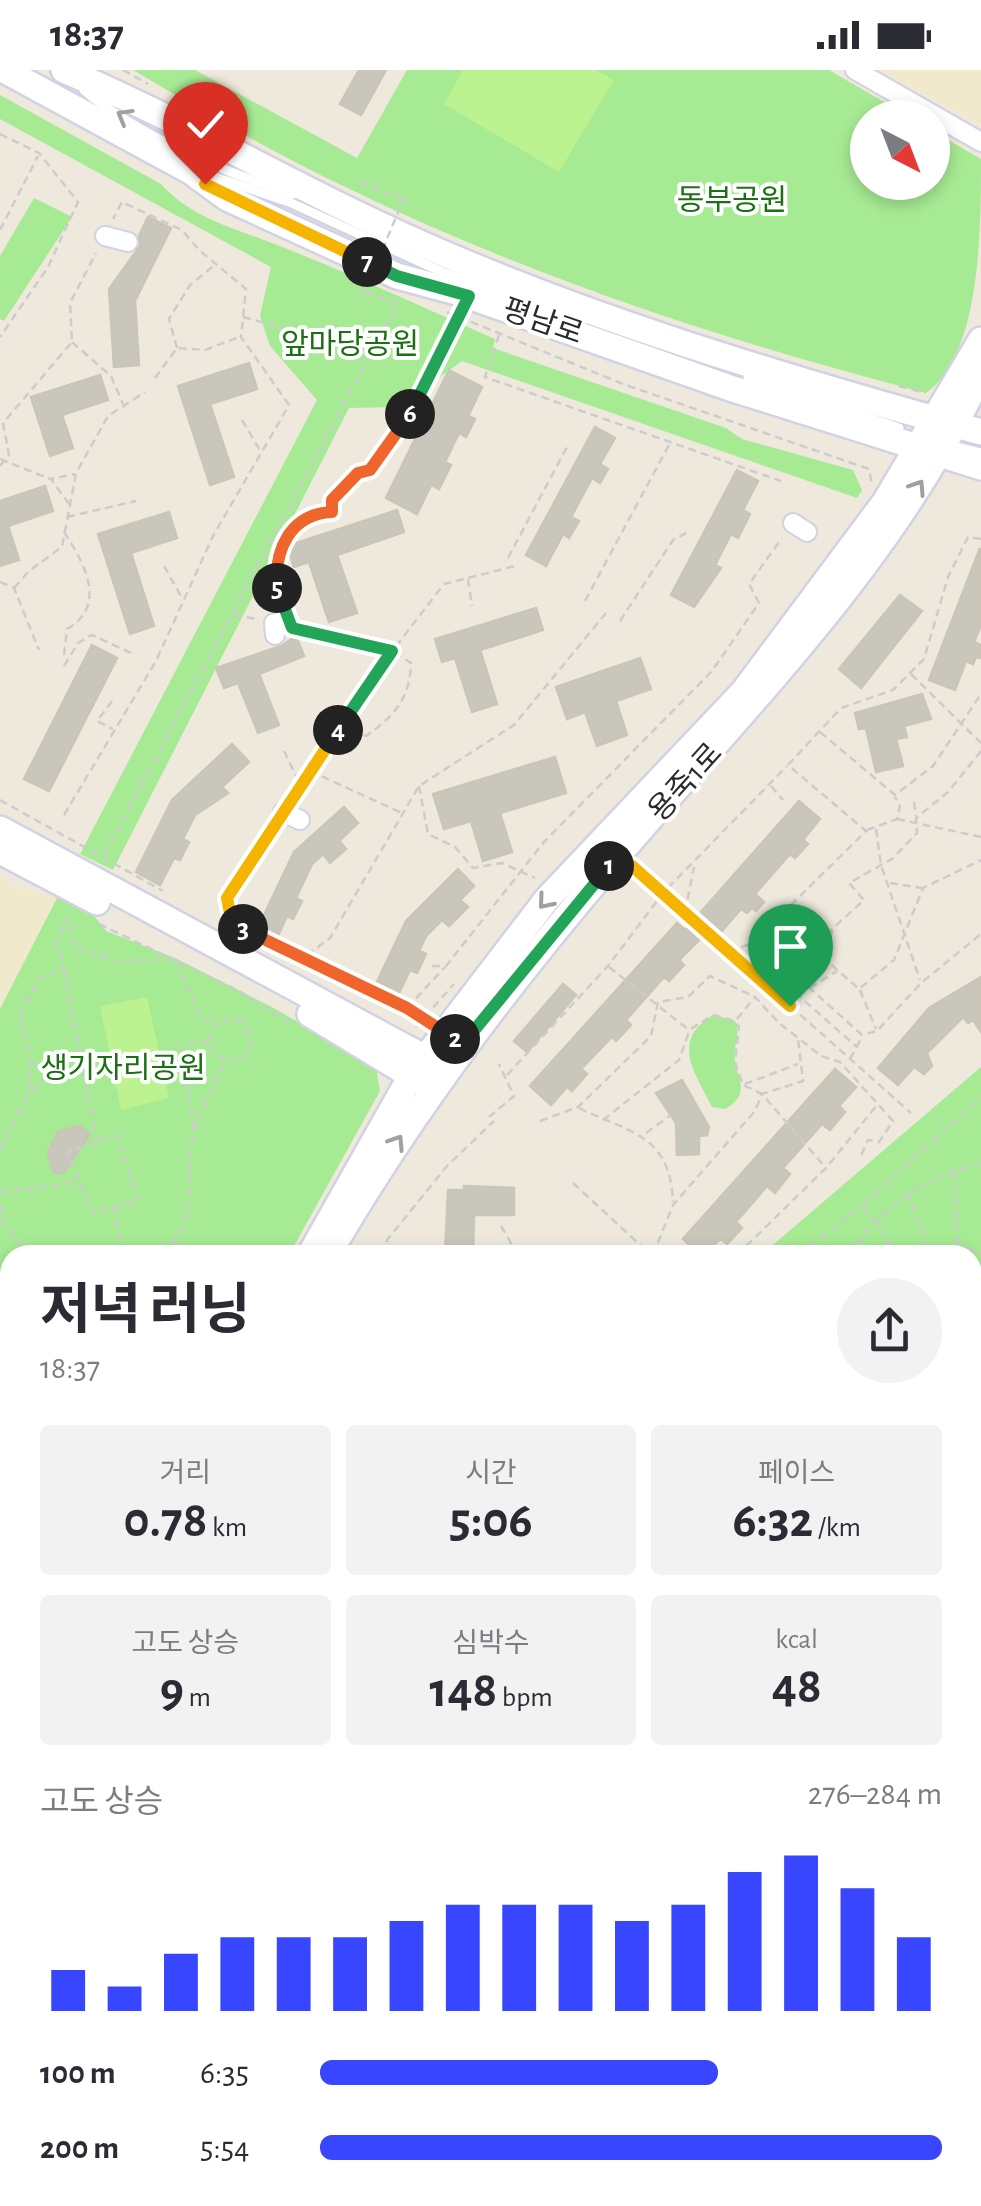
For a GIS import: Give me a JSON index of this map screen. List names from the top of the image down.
{
  "streets": {
    "street": ["평남로", "용죽1로"]
  },
  "crossings": [
    ["평남로", "용죽1로"]
  ],
  "parks": ["동부공원", "앞마당공원", "생기자리공원"],
  "north": "bottom right",
  "page": {
    "status": "18:37",
    "pins": [
      "7",
      "6",
      "5",
      "4",
      "1",
      "3",
      "2"
    ],
    "heading": ["저녁 러닝", "18:37"],
    "stats": [
      ["거리", "0.78 km"],
      ["시간", "5:06"],
      ["페이스", "6:32 /km"],
      ["고도 상승", "9 m"],
      ["심박수", "148 bpm"],
      ["kcal", "48"]
    ],
    "chart": ["고도 상승", "276–284 m"],
    "list": [
      {
        "name": "100 m",
        "note": "6:35"
      },
      {
        "name": "200 m",
        "note": "5:54"
      }
    ]
  }
}
